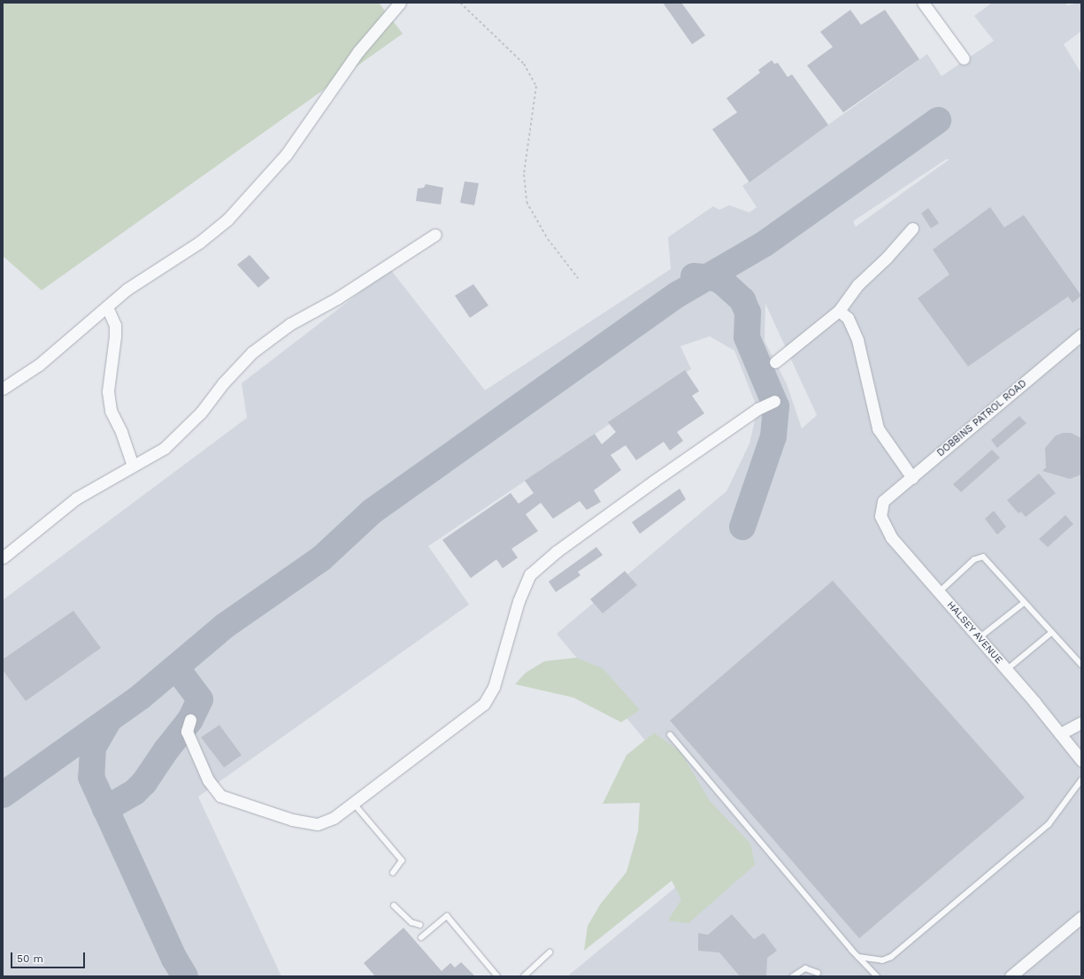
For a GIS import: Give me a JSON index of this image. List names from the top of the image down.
{
  "streets": {
    "street": ["DOBBINS PATROL ROAD", "HALSEY AVENUE"]
  },
  "crossings": [
    ["DOBBINS PATROL ROAD", "HALSEY AVENUE"]
  ],
  "scale_bar": "50 m"
}
